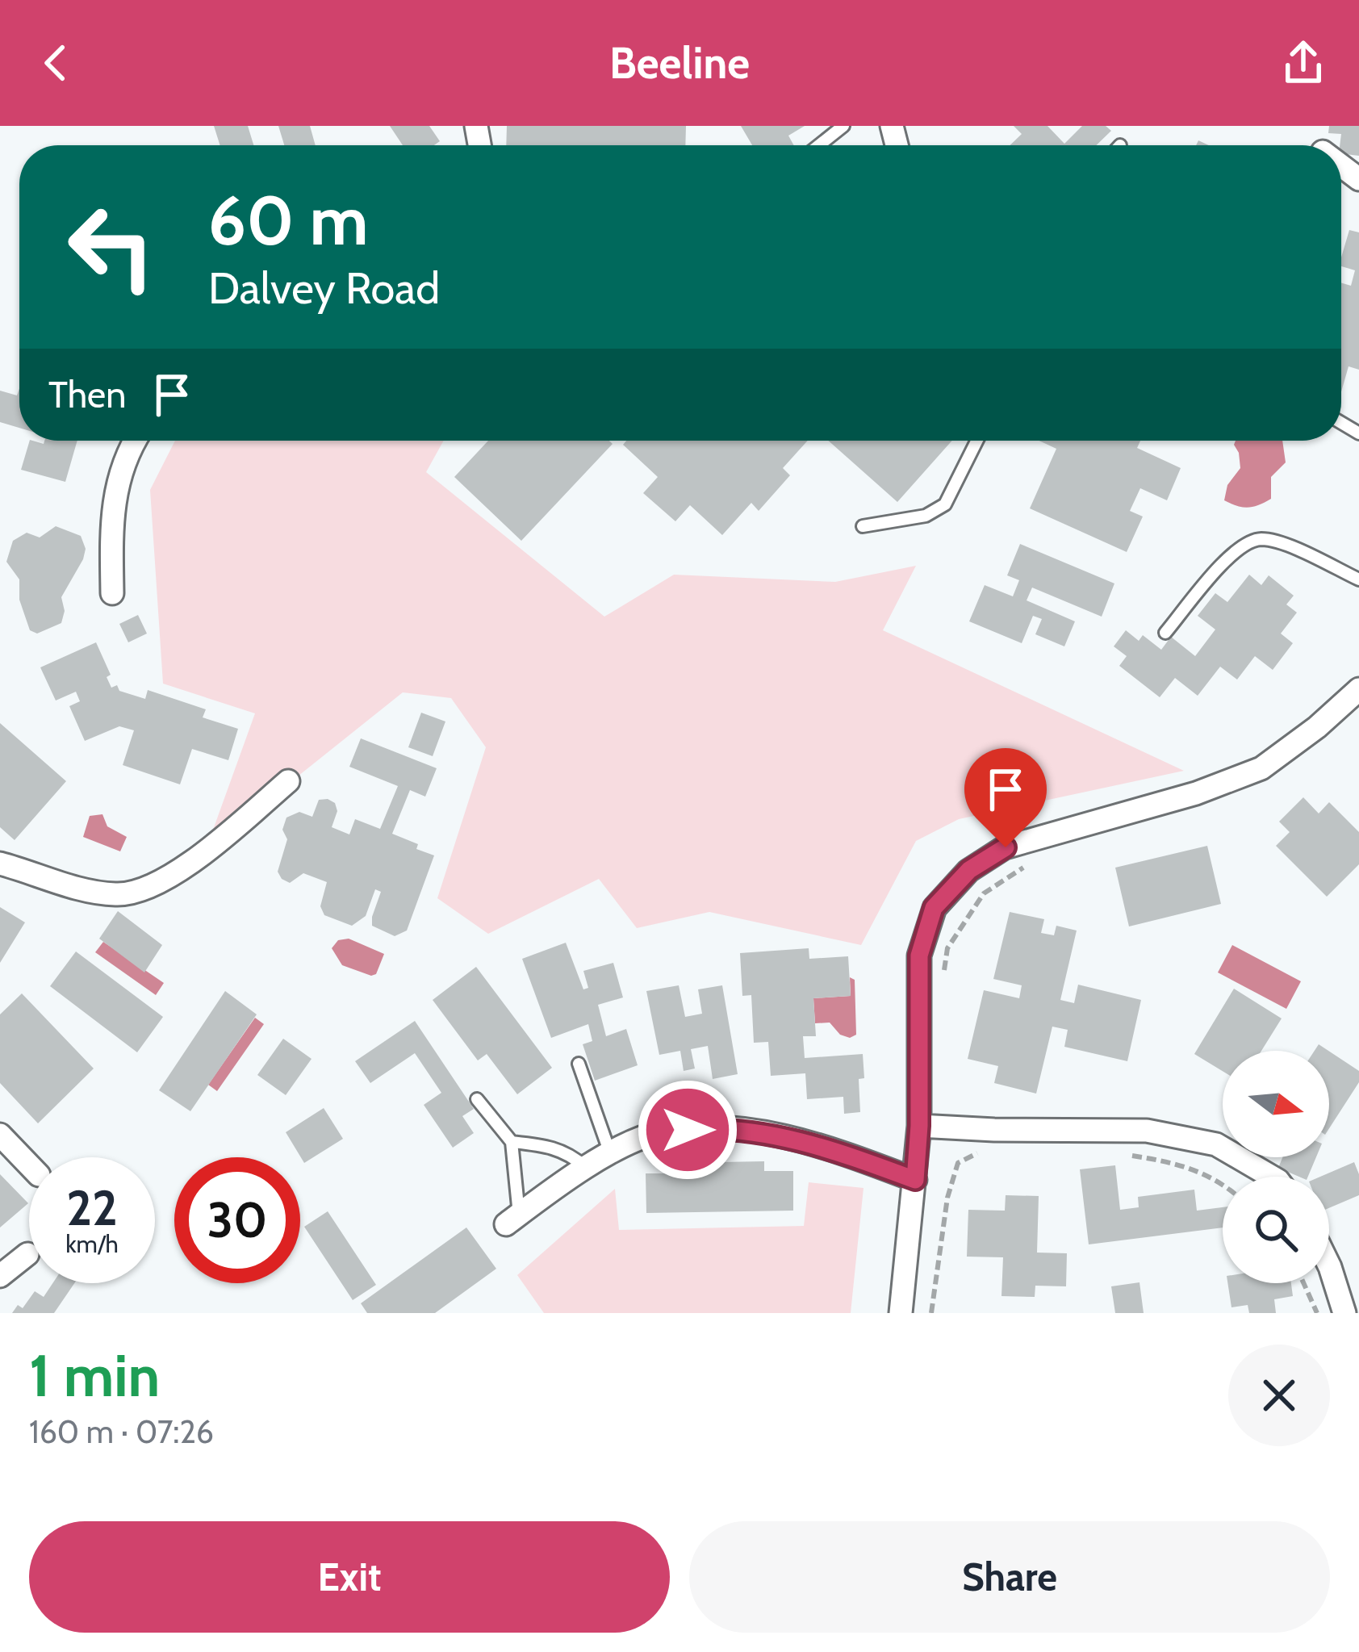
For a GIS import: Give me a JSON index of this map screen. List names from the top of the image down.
{
  "north": "right",
  "page": {
    "header": "Beeline",
    "turn": ["60 m", "Dalvey Road"],
    "then": "Then",
    "speed": "22 km/h",
    "limit": "30",
    "heading": ["1 min", "160 m · 07:26"],
    "buttons": ["Exit", "Share"]
  }
}
